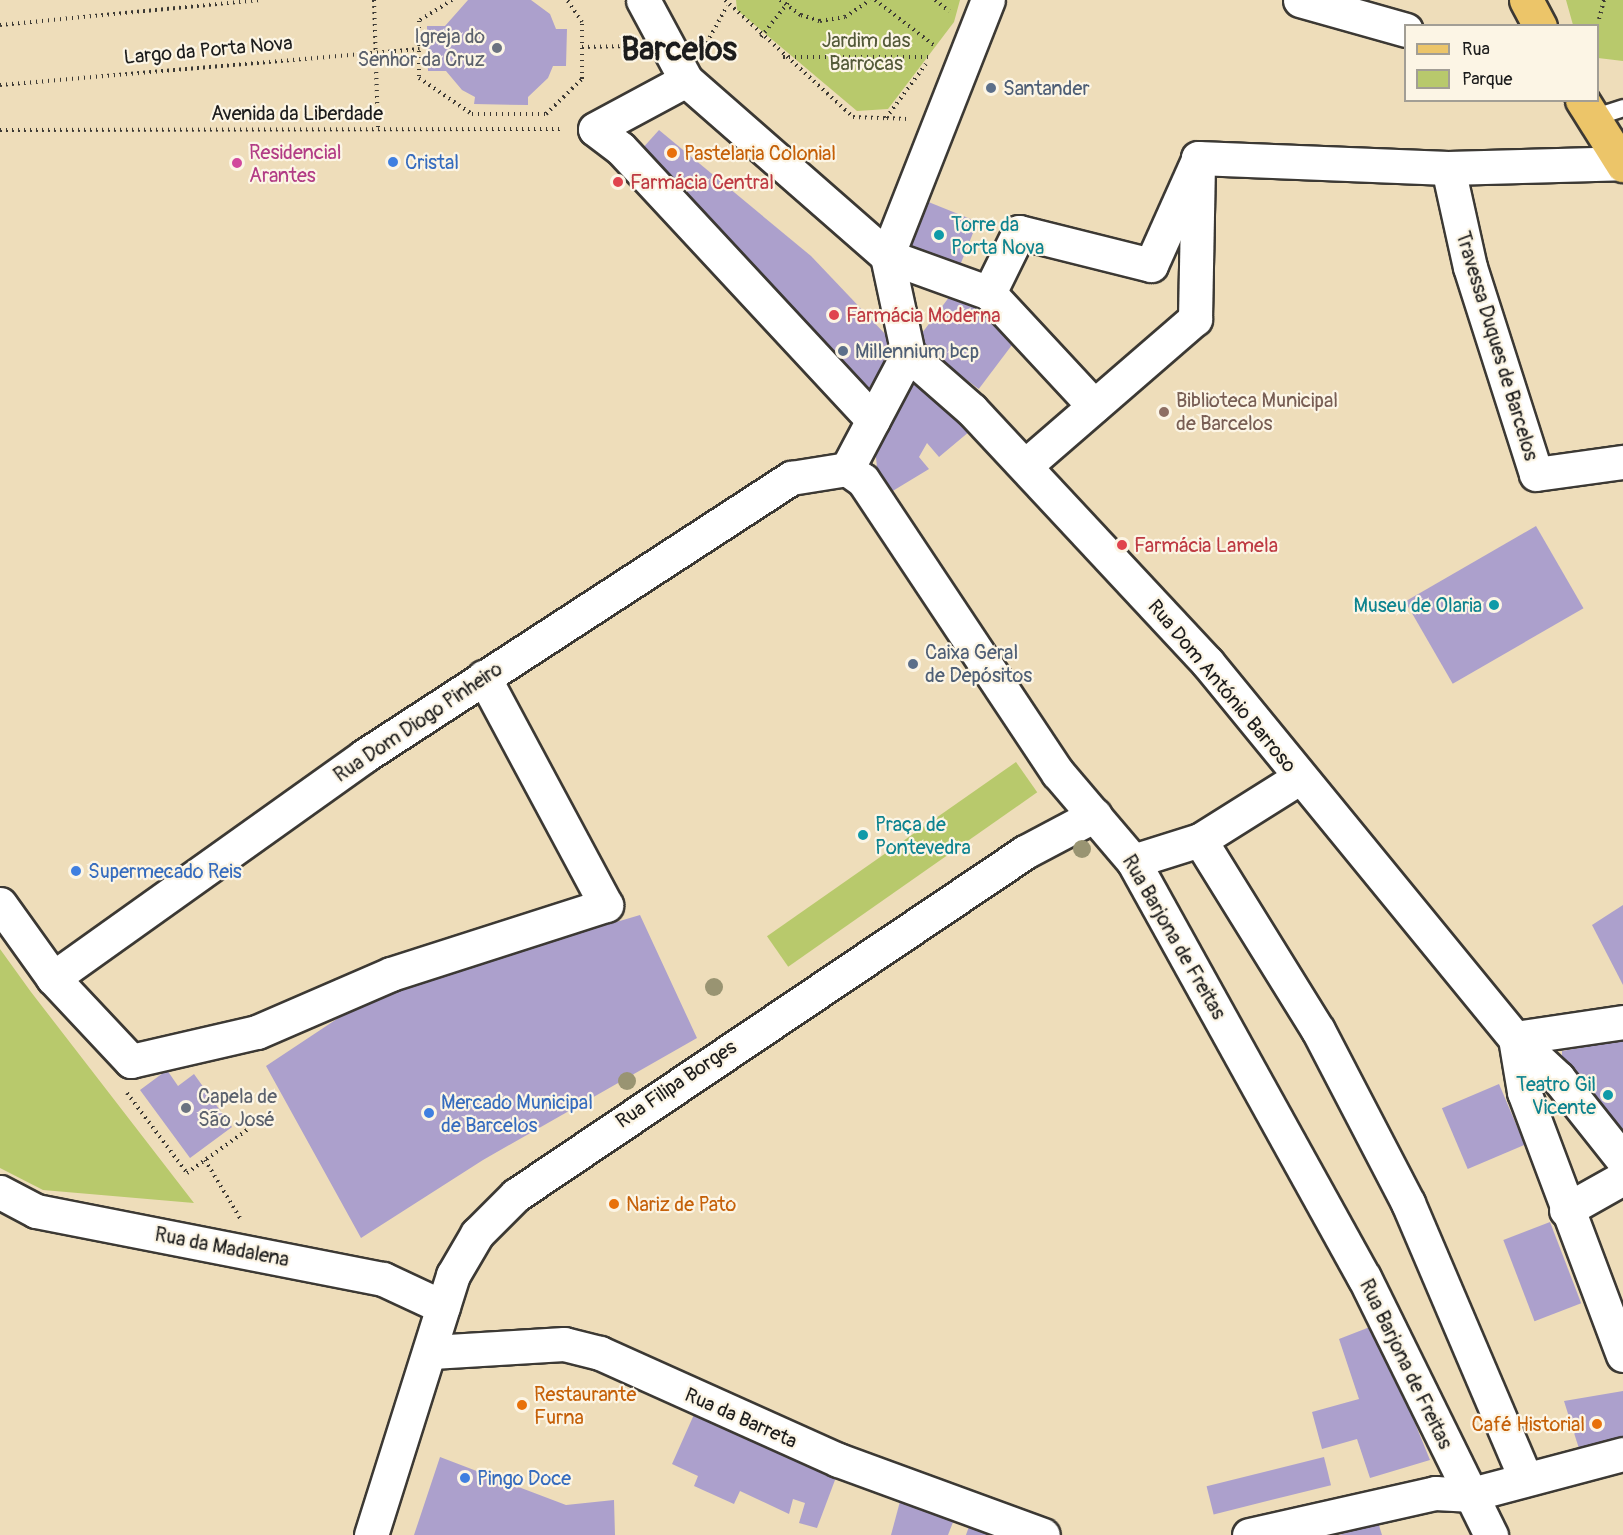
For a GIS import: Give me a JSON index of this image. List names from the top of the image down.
{
  "streets": {
    "street": [
      "Travessa Duques de Barcelos",
      "Rua Dom António Barroso",
      "Rua Dom Diogo Pinheiro",
      "Rua Barjona de Freitas",
      "Rua Filipa Borges",
      "Rua da Madalena",
      "Rua da Barreta"
    ],
    "path": ["Largo da Porta Nova", "Avenida da Liberdade"]
  },
  "crossings": [
    ["Rua Dom Diogo Pinheiro", "Rua Barjona de Freitas"],
    ["Rua Barjona de Freitas", "Rua Filipa Borges"],
    ["Rua Filipa Borges", "Rua da Madalena"],
    ["Rua Filipa Borges", "Rua da Barreta"]
  ],
  "districts": ["Barcelos"],
  "parks": ["Jardim das Barrocas"],
  "places": [
    "Igreja do Senhor da Cruz",
    "Santander",
    "Pastelaria Colonial",
    "Cristal",
    "Residencial Arantes",
    "Farmácia Central",
    "Torre da Porta Nova",
    "Farmácia Moderna",
    "Millennium bcp",
    "Biblioteca Municipal de Barcelos",
    "Farmácia Lamela",
    "Museu de Olaria",
    "Caixa Geral de Depósitos",
    "Praça de Pontevedra",
    "Supermecado Reis",
    "Teatro Gil Vicente",
    "Capela de São José",
    "Mercado Municipal de Barcelos",
    "Nariz de Pato",
    "Restaurante Furna",
    "Café Historial",
    "Pingo Doce"
  ],
  "legend": ["Rua", "Parque"]
}
